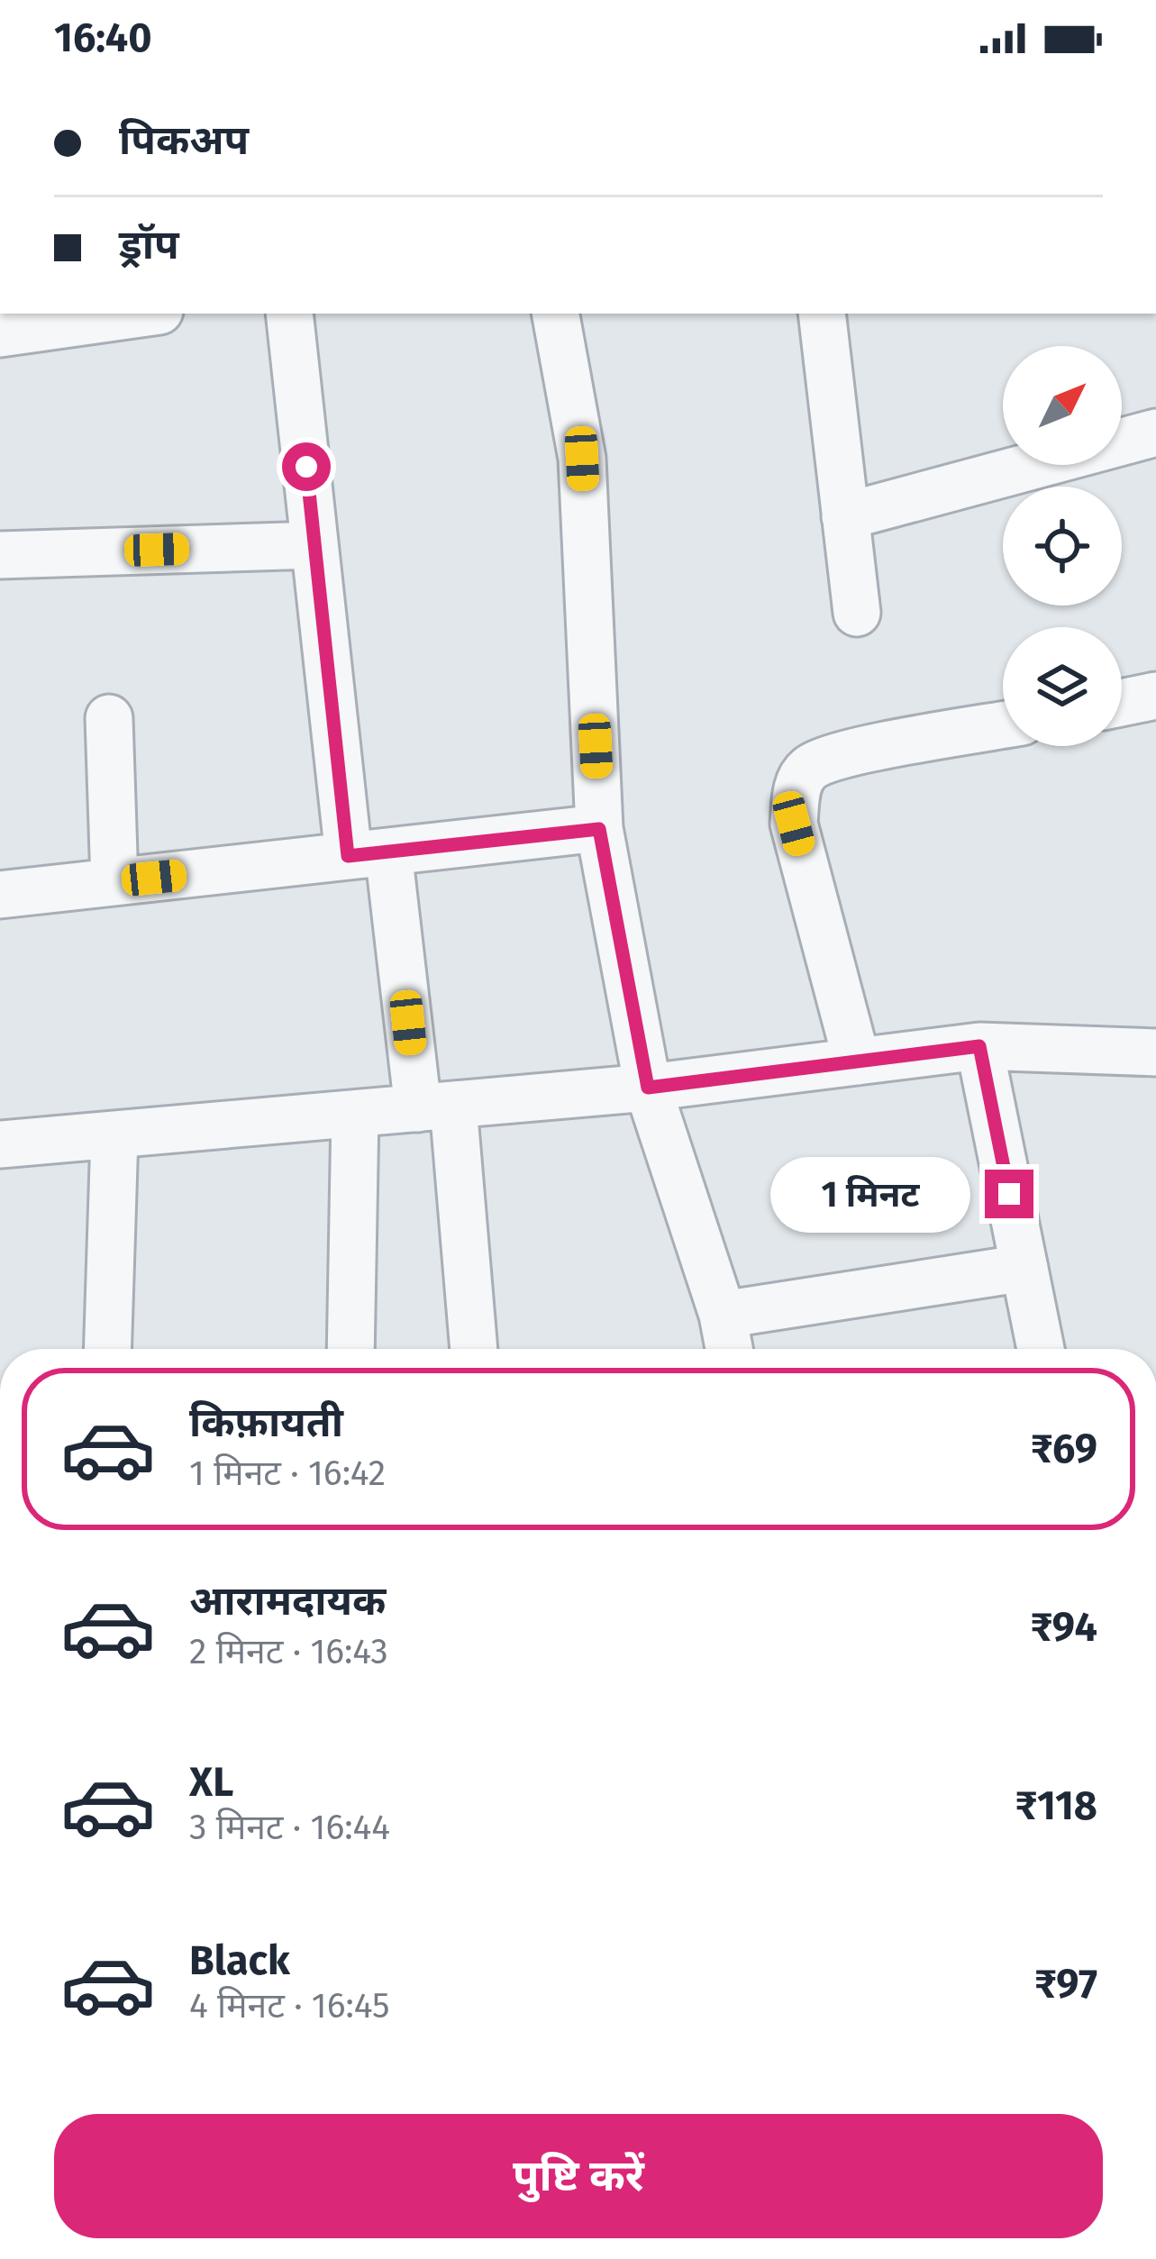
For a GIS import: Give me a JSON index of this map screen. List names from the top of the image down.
{
  "north": "top right",
  "page": {
    "status": "16:40",
    "banner": ["पिकअप", "ड्रॉप"],
    "bubble": "1 मिनट",
    "list": [
      {
        "name": "किफ़ायती",
        "note": "1 मिनट · 16:42",
        "value": "₹69"
      },
      {
        "name": "आरामदायक",
        "note": "2 मिनट · 16:43",
        "value": "₹94"
      },
      {
        "name": "XL",
        "note": "3 मिनट · 16:44",
        "value": "₹118"
      },
      {
        "name": "Black",
        "note": "4 मिनट · 16:45",
        "value": "₹97"
      }
    ],
    "buttons": "पुष्टि करें"
  }
}
